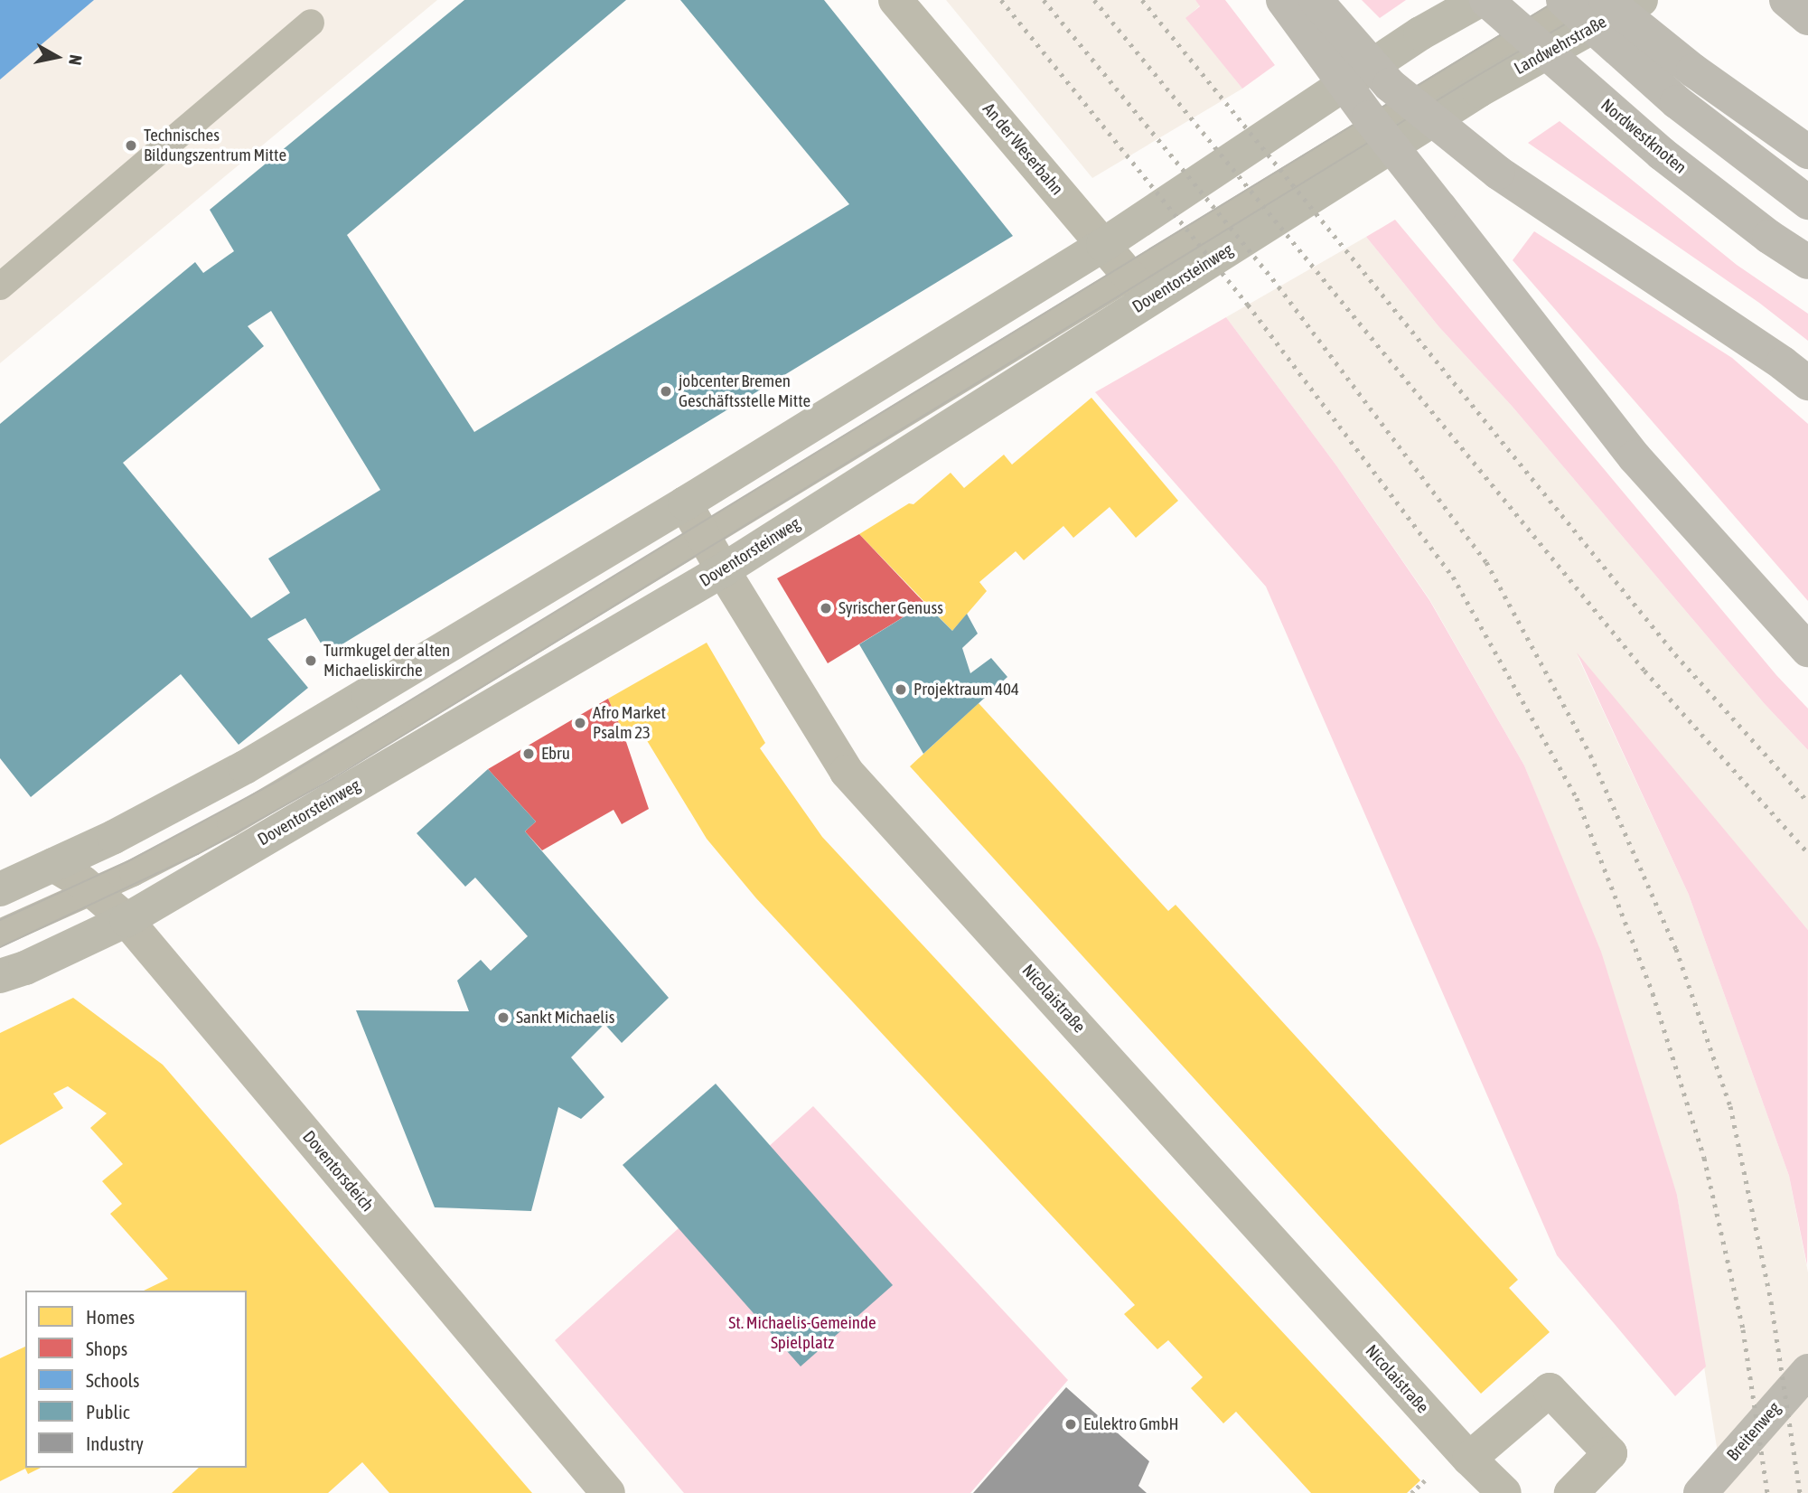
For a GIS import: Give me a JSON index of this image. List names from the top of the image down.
{
  "streets": {
    "highway": ["Nordwestknoten", "Breitenweg"],
    "street": [
      "Landwehrstraße",
      "An der Weserbahn",
      "Doventorsteinweg",
      "Nicolaistraße",
      "Doventorsdeich"
    ]
  },
  "crossings": [
    ["Landwehrstraße", "Doventorsteinweg"],
    ["An der Weserbahn", "Doventorsteinweg"],
    ["Doventorsteinweg", "Nicolaistraße"],
    ["Doventorsteinweg", "Doventorsdeich"]
  ],
  "parks": ["St. Michaelis-Gemeinde Spielplatz"],
  "places": [
    "Technisches Bildungszentrum Mitte",
    "jobcenter Bremen Geschäftsstelle Mitte",
    "Syrischer Genuss",
    "Turmkugel der alten Michaeliskirche",
    "Projektraum 404",
    "Afro Market Psalm 23",
    "Ebru",
    "Sankt Michaelis",
    "Eulektro GmbH"
  ],
  "legend": [
    "Homes",
    "Shops",
    "Schools",
    "Public",
    "Industry"
  ],
  "north": "right"
}
